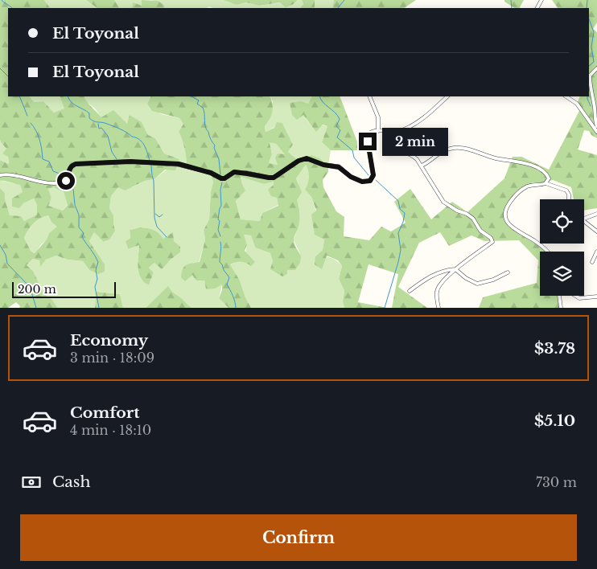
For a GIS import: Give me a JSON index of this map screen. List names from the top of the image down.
{
  "scale_bar": "200 m",
  "page": {
    "banner": ["El Toyonal", "El Toyonal"],
    "bubble": "2 min",
    "scale": "200 m",
    "list": [
      {
        "name": "Economy",
        "note": "3 min · 18:09",
        "value": "$3.78"
      },
      {
        "name": "Comfort",
        "note": "4 min · 18:10",
        "value": "$5.10"
      }
    ],
    "pay": ["Cash", "730 m"],
    "buttons": "Confirm"
  }
}
